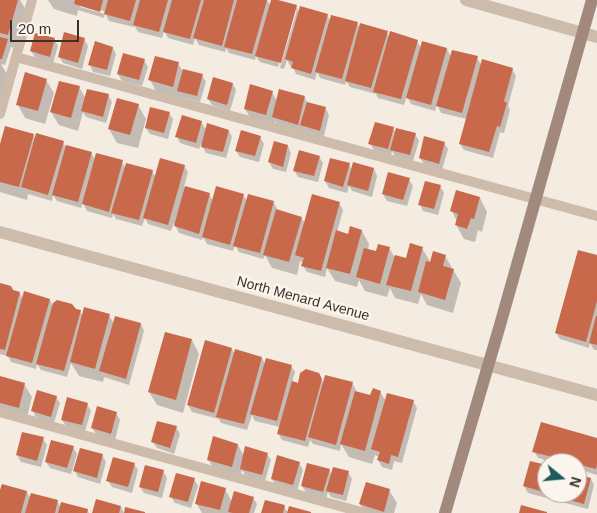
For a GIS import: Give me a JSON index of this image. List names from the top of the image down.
{
  "streets": {
    "street": ["North Menard Avenue"]
  },
  "scale_bar": "20 m",
  "north": "right"
}
